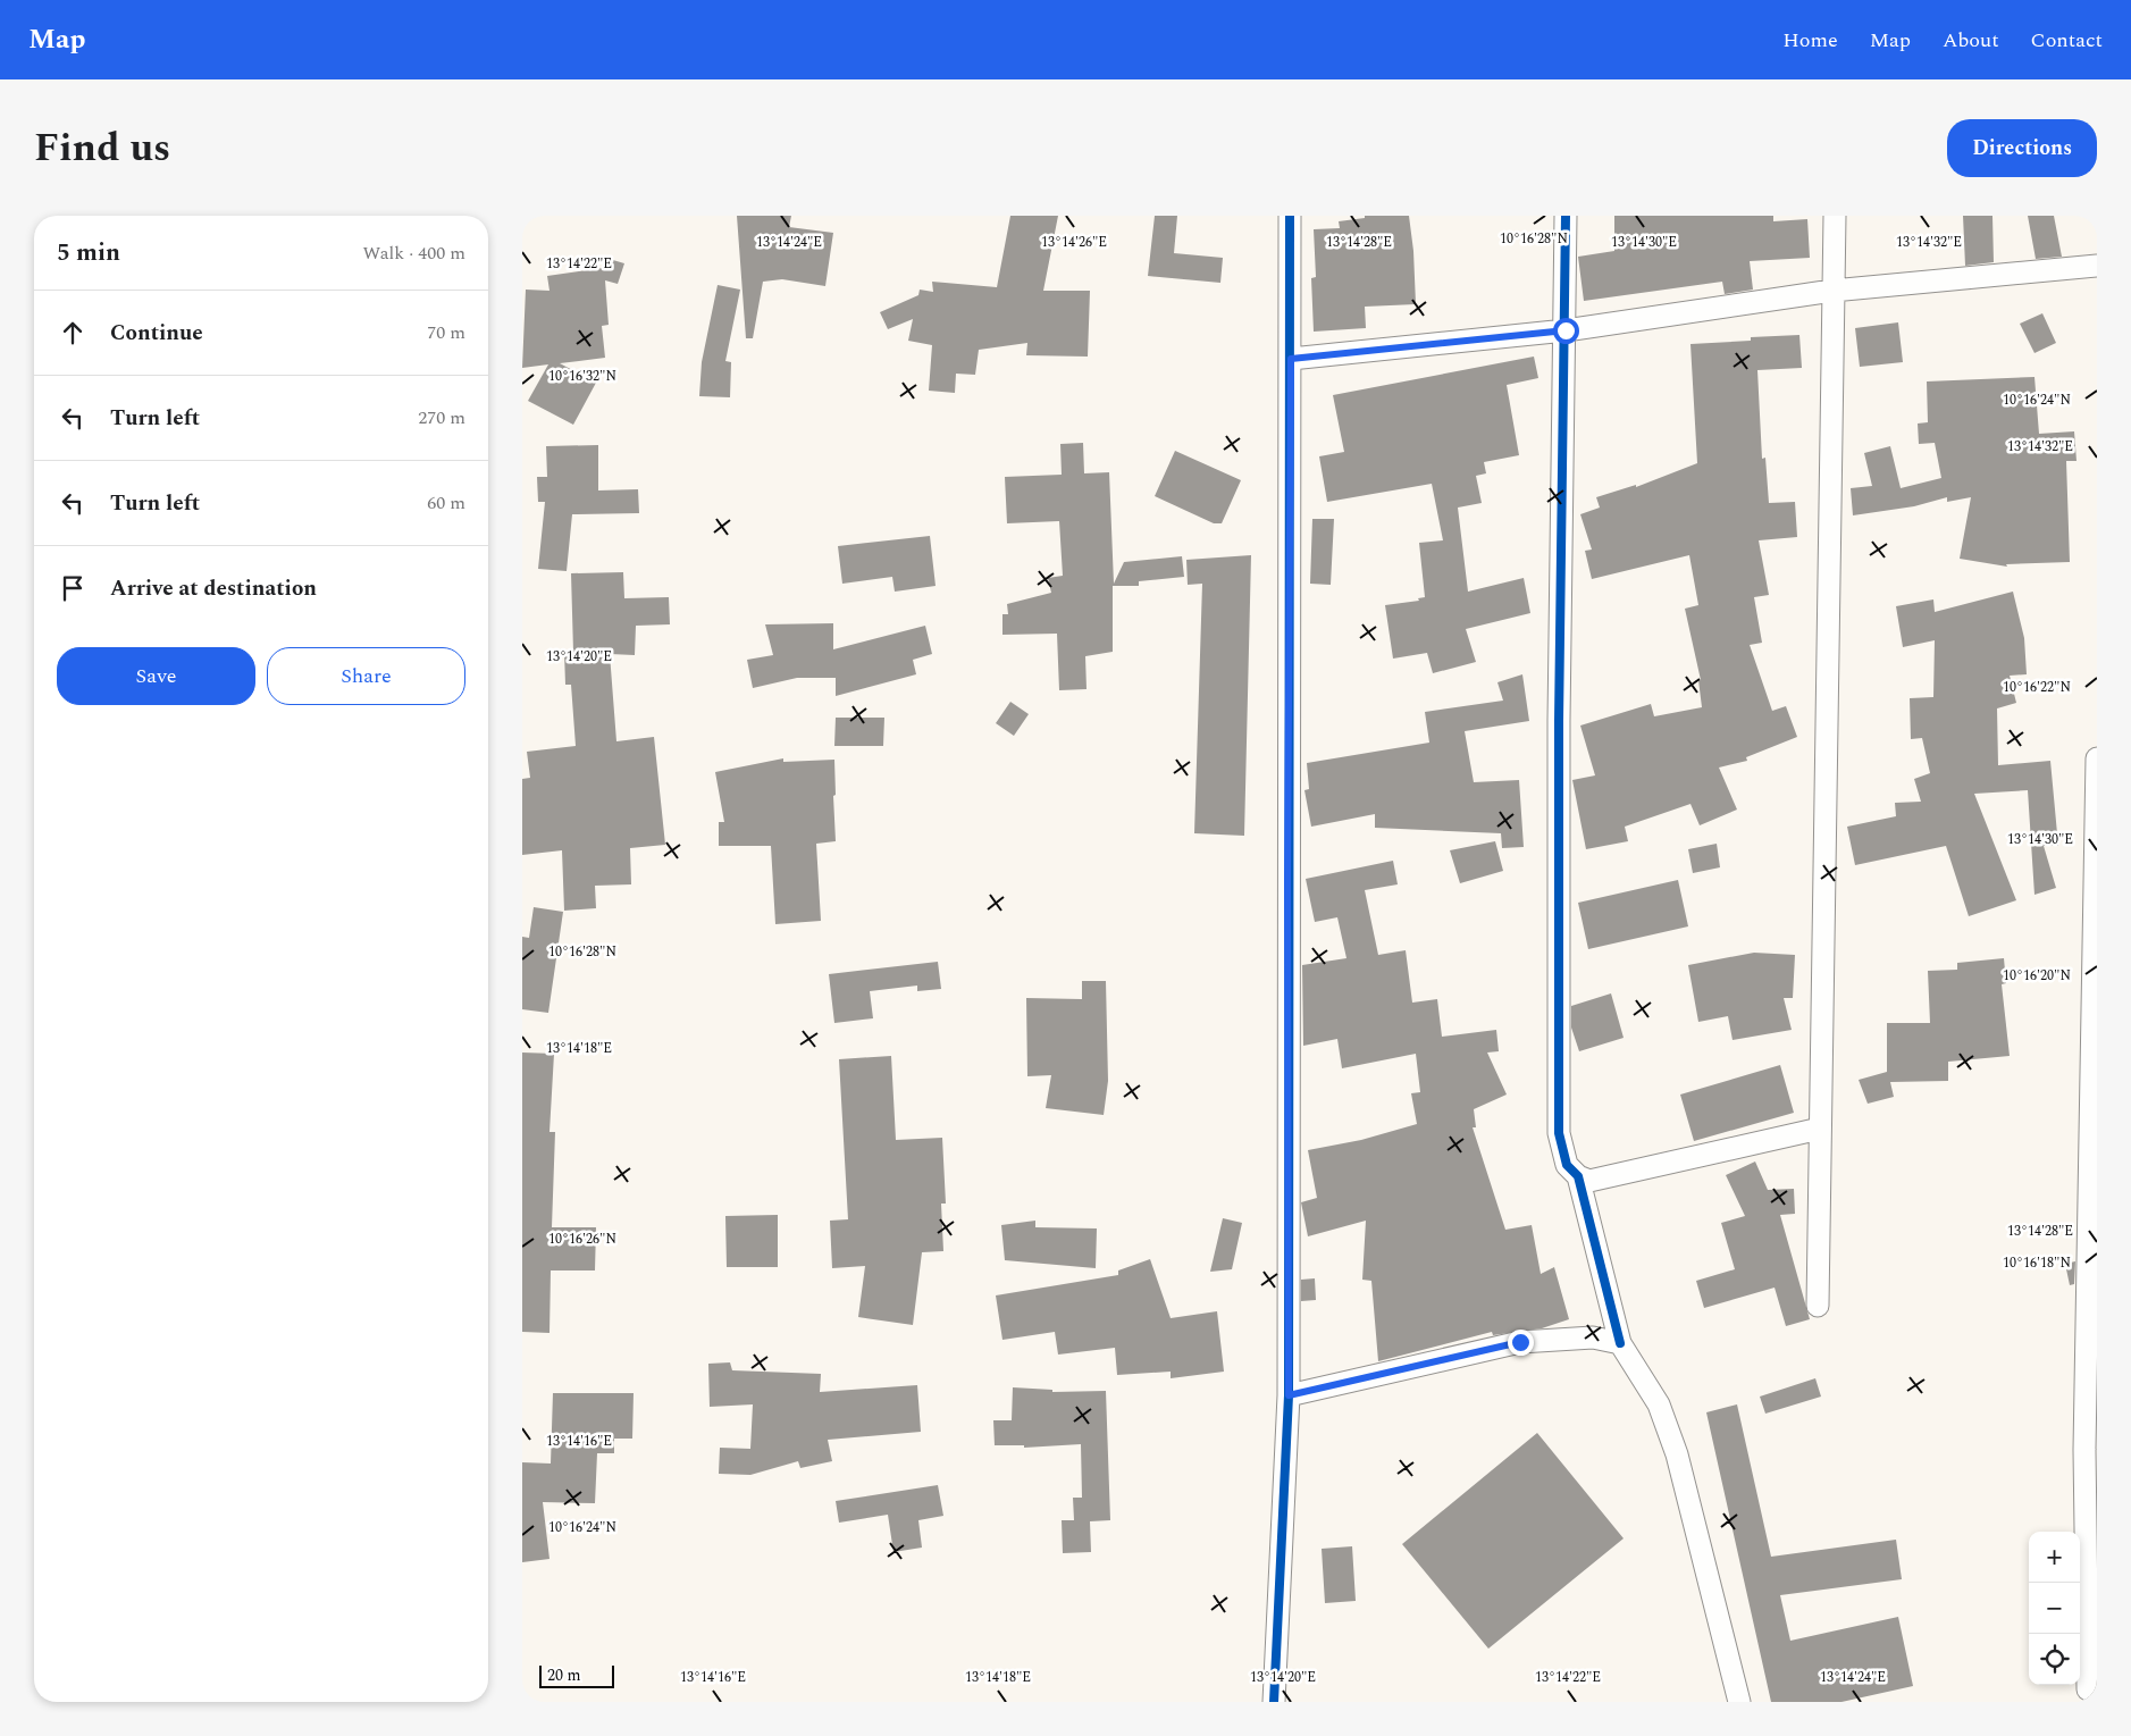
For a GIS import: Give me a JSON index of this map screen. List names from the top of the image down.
{
  "scale_bar": "20 m",
  "page": {
    "header": "Map",
    "nav": [
      "Home",
      "Map",
      "About",
      "Contact"
    ],
    "title": "Find us",
    "buttons": [
      "Directions",
      ["Save", "Share"]
    ],
    "heading": ["5 min", "Walk · 400 m"],
    "list": [
      ["Continue", "70 m"],
      ["Turn left", "270 m"],
      ["Turn left", "60 m"],
      "Arrive at destination"
    ],
    "map_buttons": ["+", "−"],
    "scale": "20 m"
  },
  "coordinates": [
    "10°16'28\"N",
    "13°14'24\"E",
    "13°14'26\"E",
    "13°14'28\"E",
    "13°14'30\"E",
    "13°14'32\"E",
    "13°14'22\"E",
    "10°16'32\"N",
    "10°16'24\"N",
    "13°14'20\"E",
    "10°16'22\"N",
    "10°16'20\"N",
    "13°14'18\"E",
    "10°16'26\"N",
    "10°16'18\"N",
    "13°14'16\"E"
  ]
}
